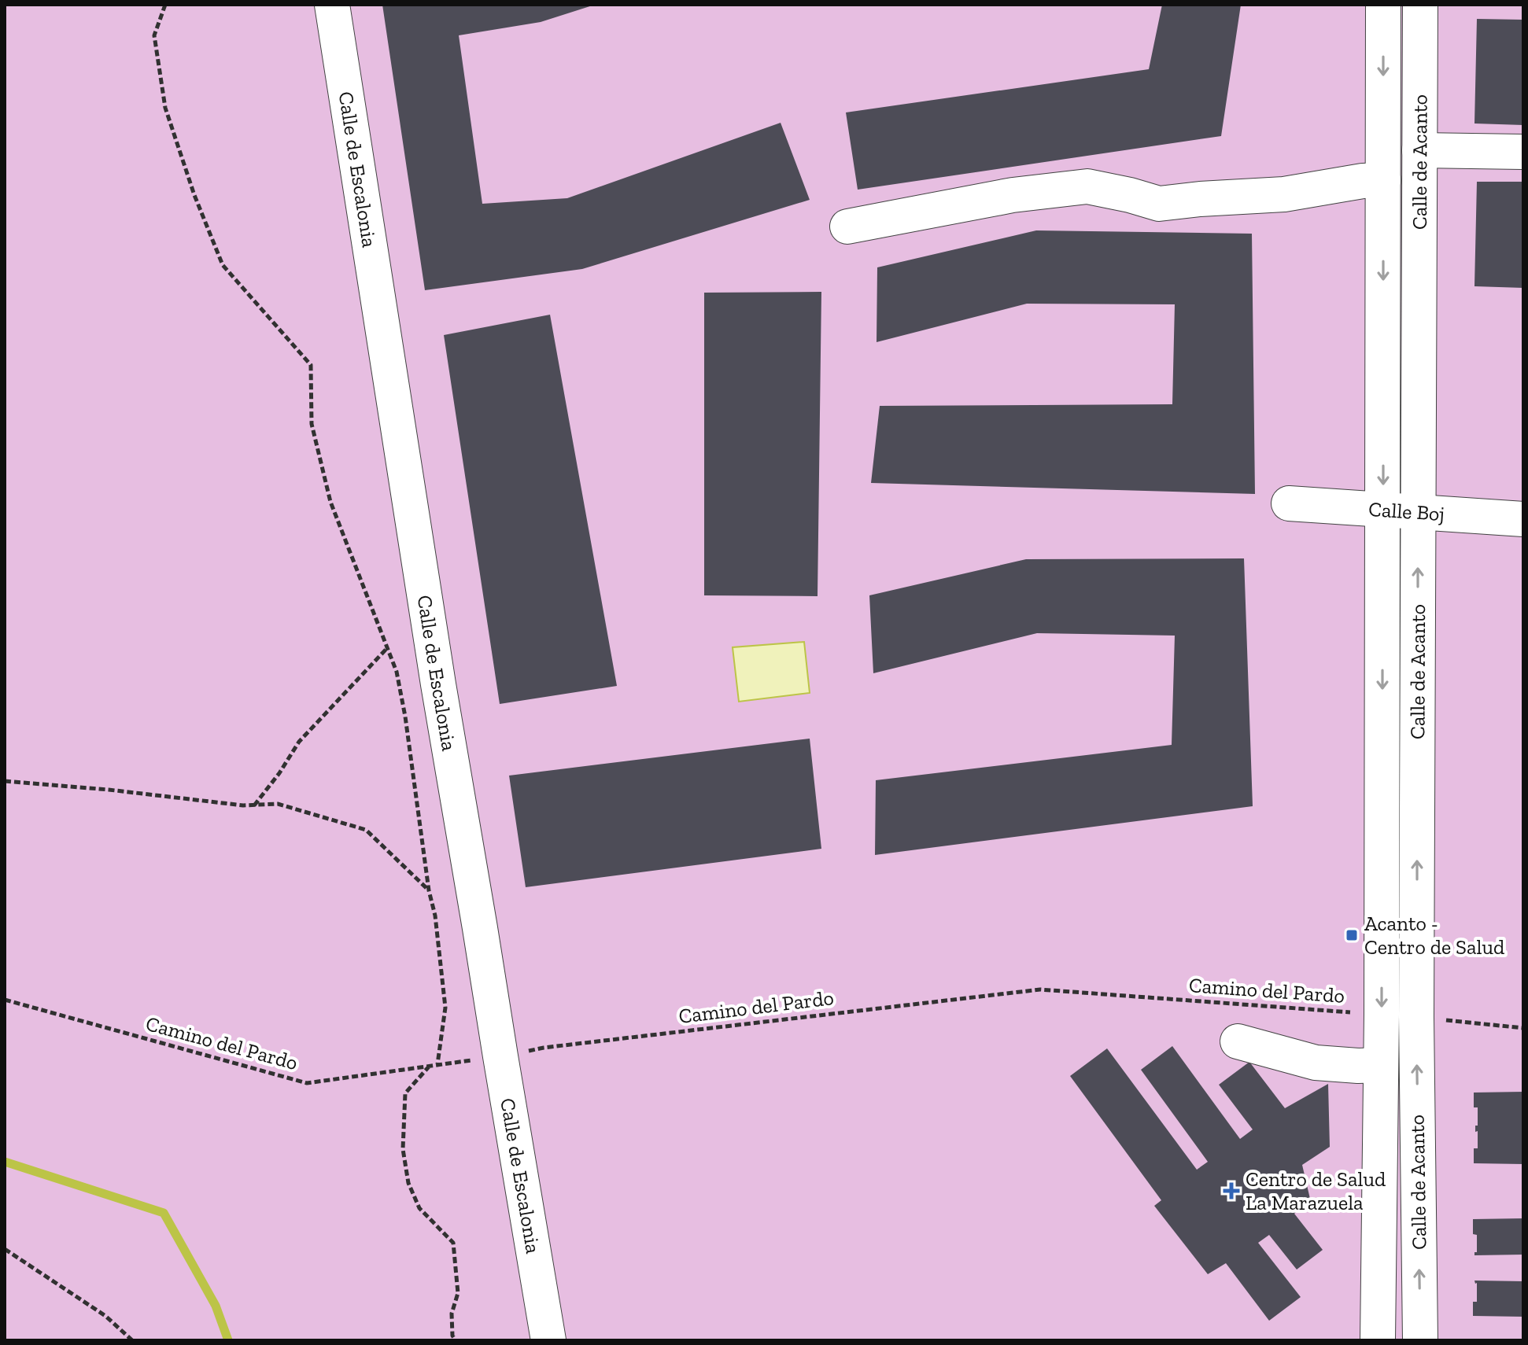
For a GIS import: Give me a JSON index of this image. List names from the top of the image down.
{
  "streets": {
    "street": ["Calle de Acanto", "Calle de Escalonia", "Calle Boj"],
    "path": ["Camino del Pardo"]
  },
  "crossings": [
    ["Calle de Acanto", "Calle Boj"],
    ["Calle de Acanto", "Camino del Pardo"],
    ["Calle de Escalonia", "Camino del Pardo"]
  ],
  "places": {
    "transit": ["Acanto - Centro de Salud"],
    "health": ["Centro de Salud La Marazuela"]
  }
}
